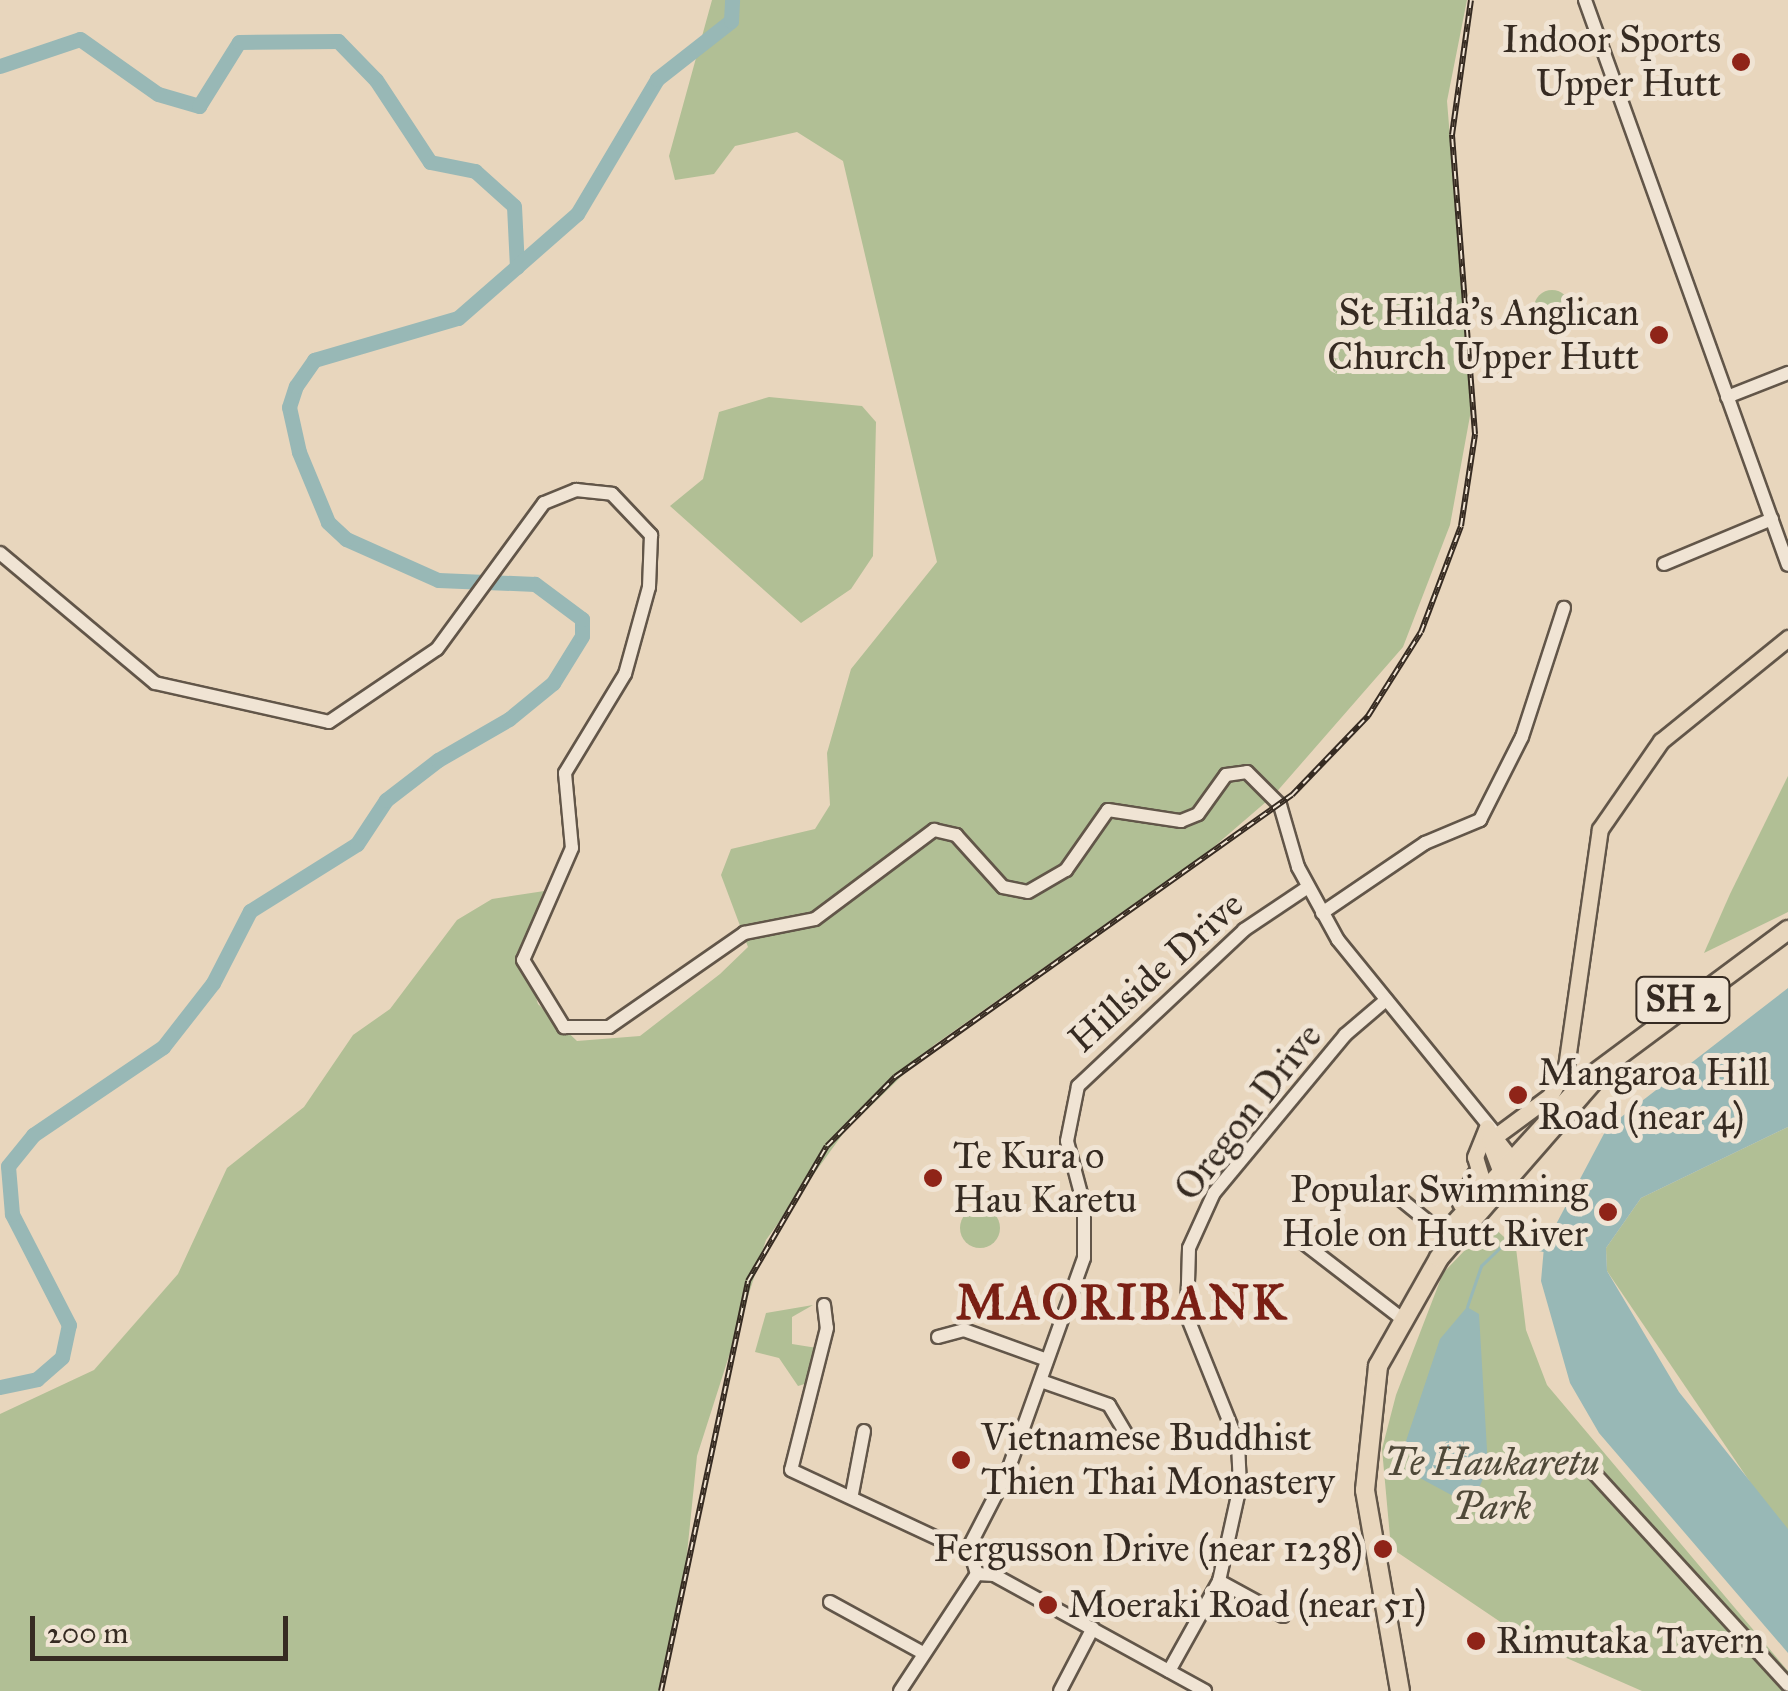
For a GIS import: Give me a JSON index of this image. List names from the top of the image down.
{
  "streets": {
    "highway": ["SH 2"],
    "street": ["Hillside Drive", "Oregon Drive"]
  },
  "districts": ["MAORIBANK"],
  "parks": ["Te Haukaretu Park"],
  "places": [
    "Indoor Sports Upper Hutt",
    "St Hilda's Anglican Church Upper Hutt",
    "Mangaroa Hill Road (near 4)",
    "Te Kura o Hau Karetu",
    "Popular Swimming Hole on Hutt River",
    "Vietnamese Buddhist Thien Thai Monastery",
    "Fergusson Drive (near 1238)",
    "Moeraki Road (near 51)",
    "Rimutaka Tavern"
  ],
  "scale_bar": "200 m"
}
